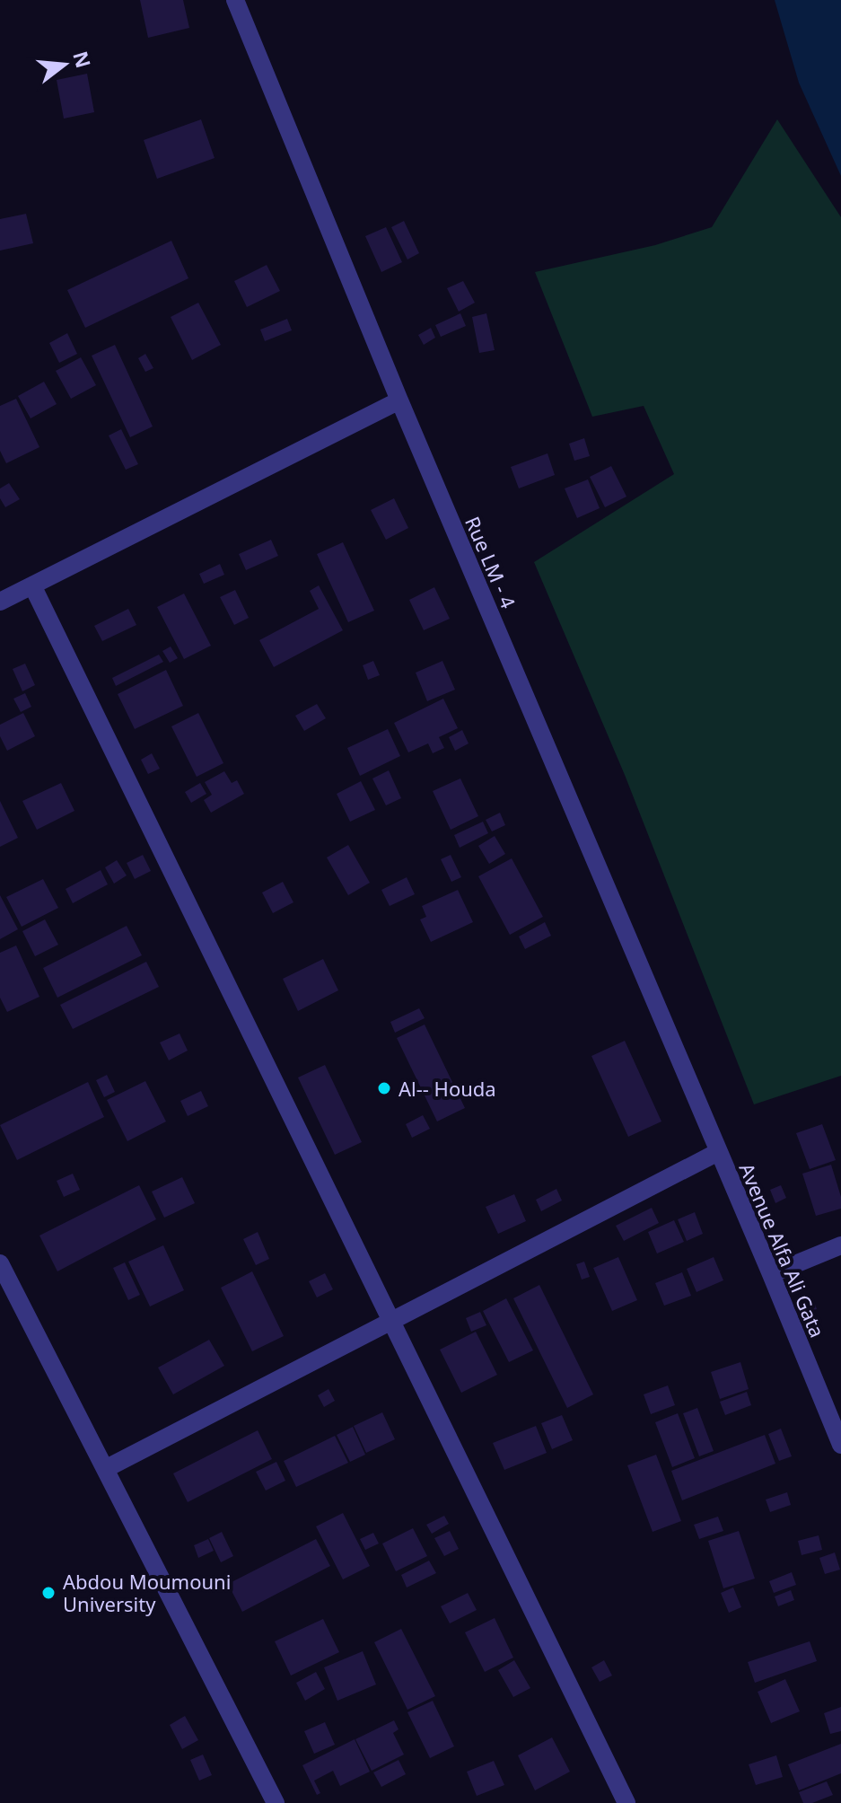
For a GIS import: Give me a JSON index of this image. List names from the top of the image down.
{
  "streets": {
    "street": ["Rue LM - 4", "Avenue Alfa Ali Gata"]
  },
  "crossings": [
    ["Rue LM - 4", "Avenue Alfa Ali Gata"]
  ],
  "places": ["Al-- Houda", "Abdou Moumouni University"],
  "north": "right"
}
